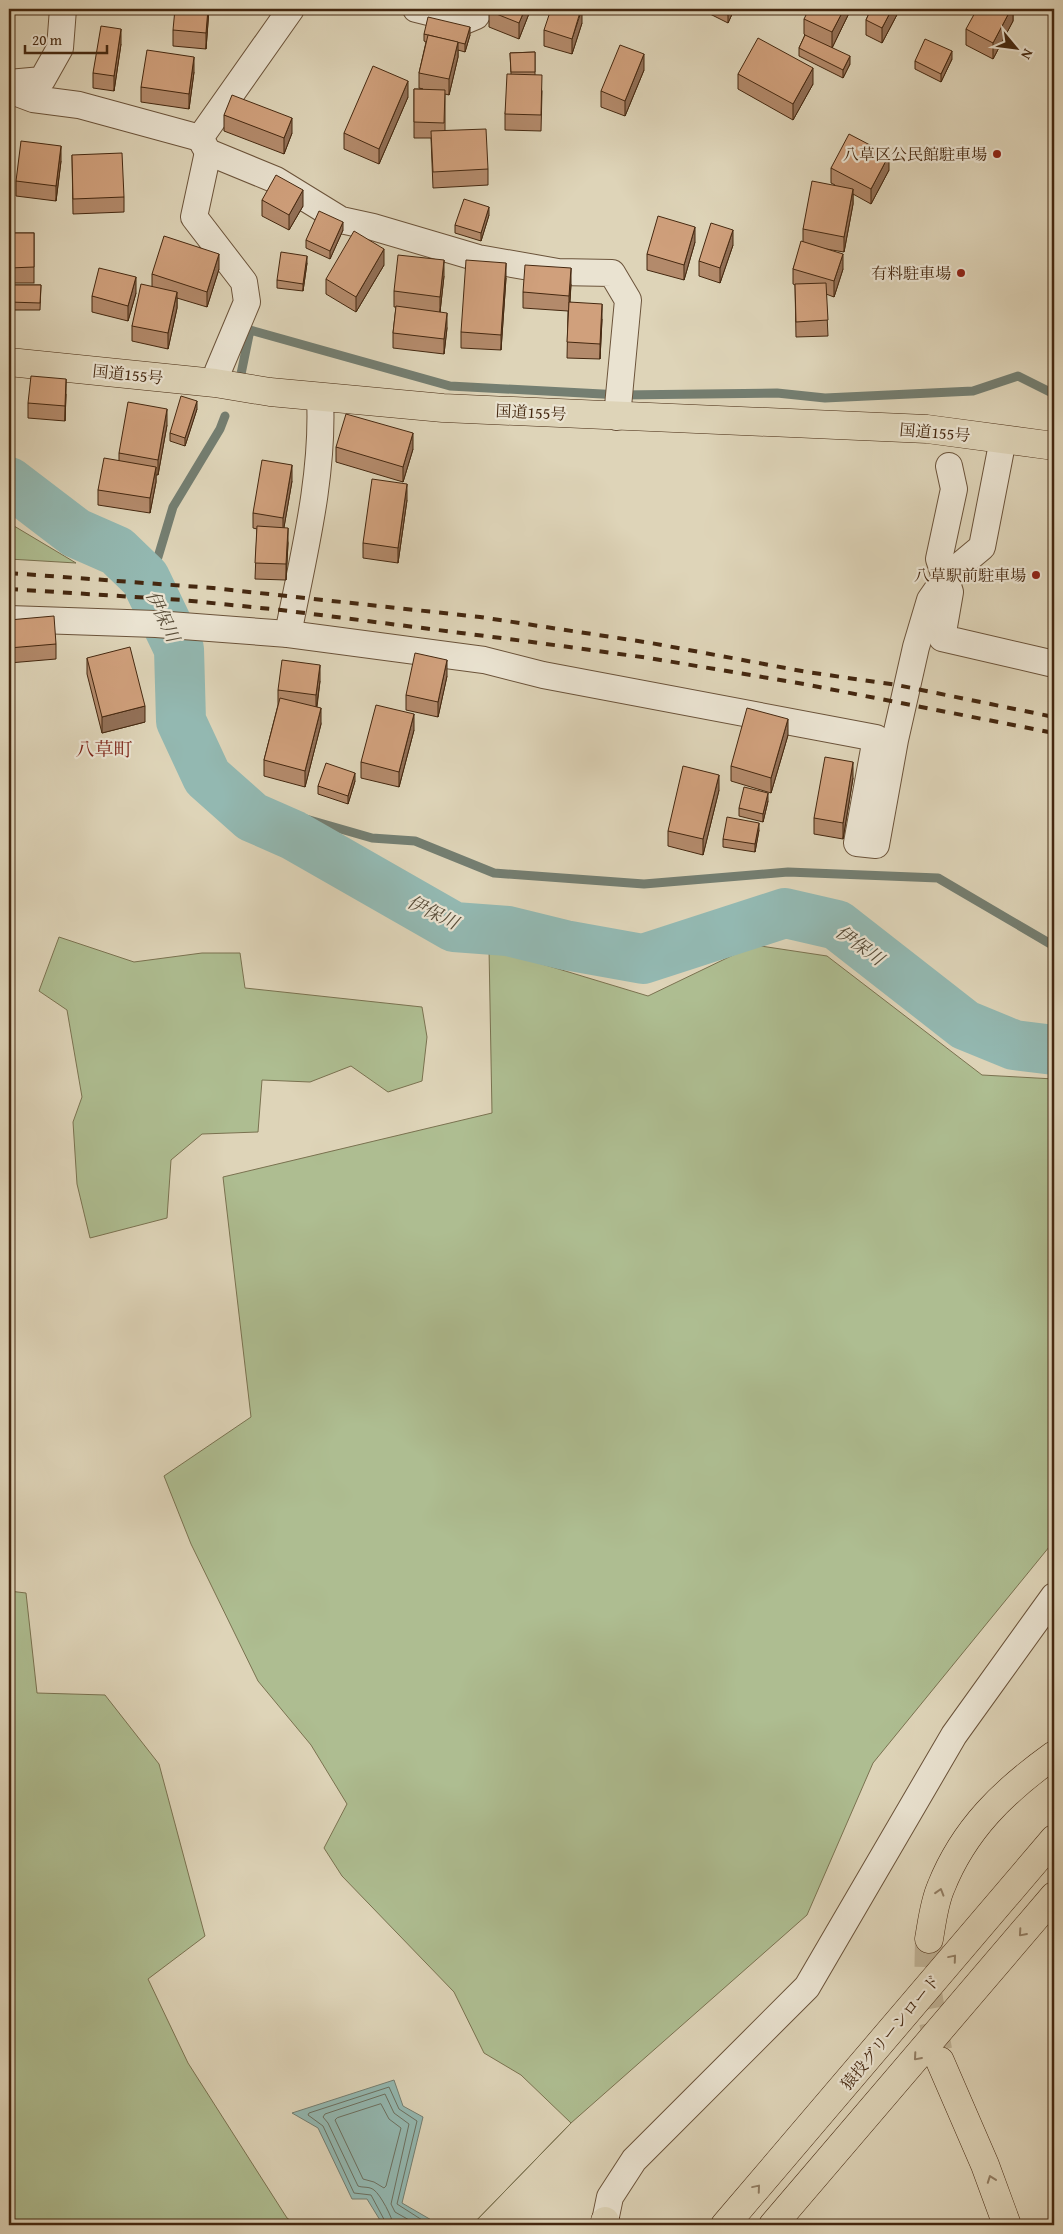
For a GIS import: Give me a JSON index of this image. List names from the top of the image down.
{
  "streets": {
    "main road": ["国道155号", "猿投グリーンロード"]
  },
  "districts": ["八草町"],
  "water": ["伊保川"],
  "places": ["八草区公民館駐車場", "有料駐車場", "八草駅前駐車場"],
  "scale_bar": "20 m",
  "north": "bottom right"
}
